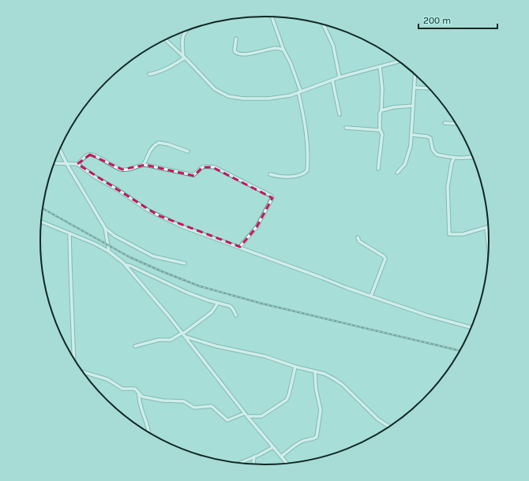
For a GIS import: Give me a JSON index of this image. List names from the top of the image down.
{
  "scale_bar": "200 m"
}
